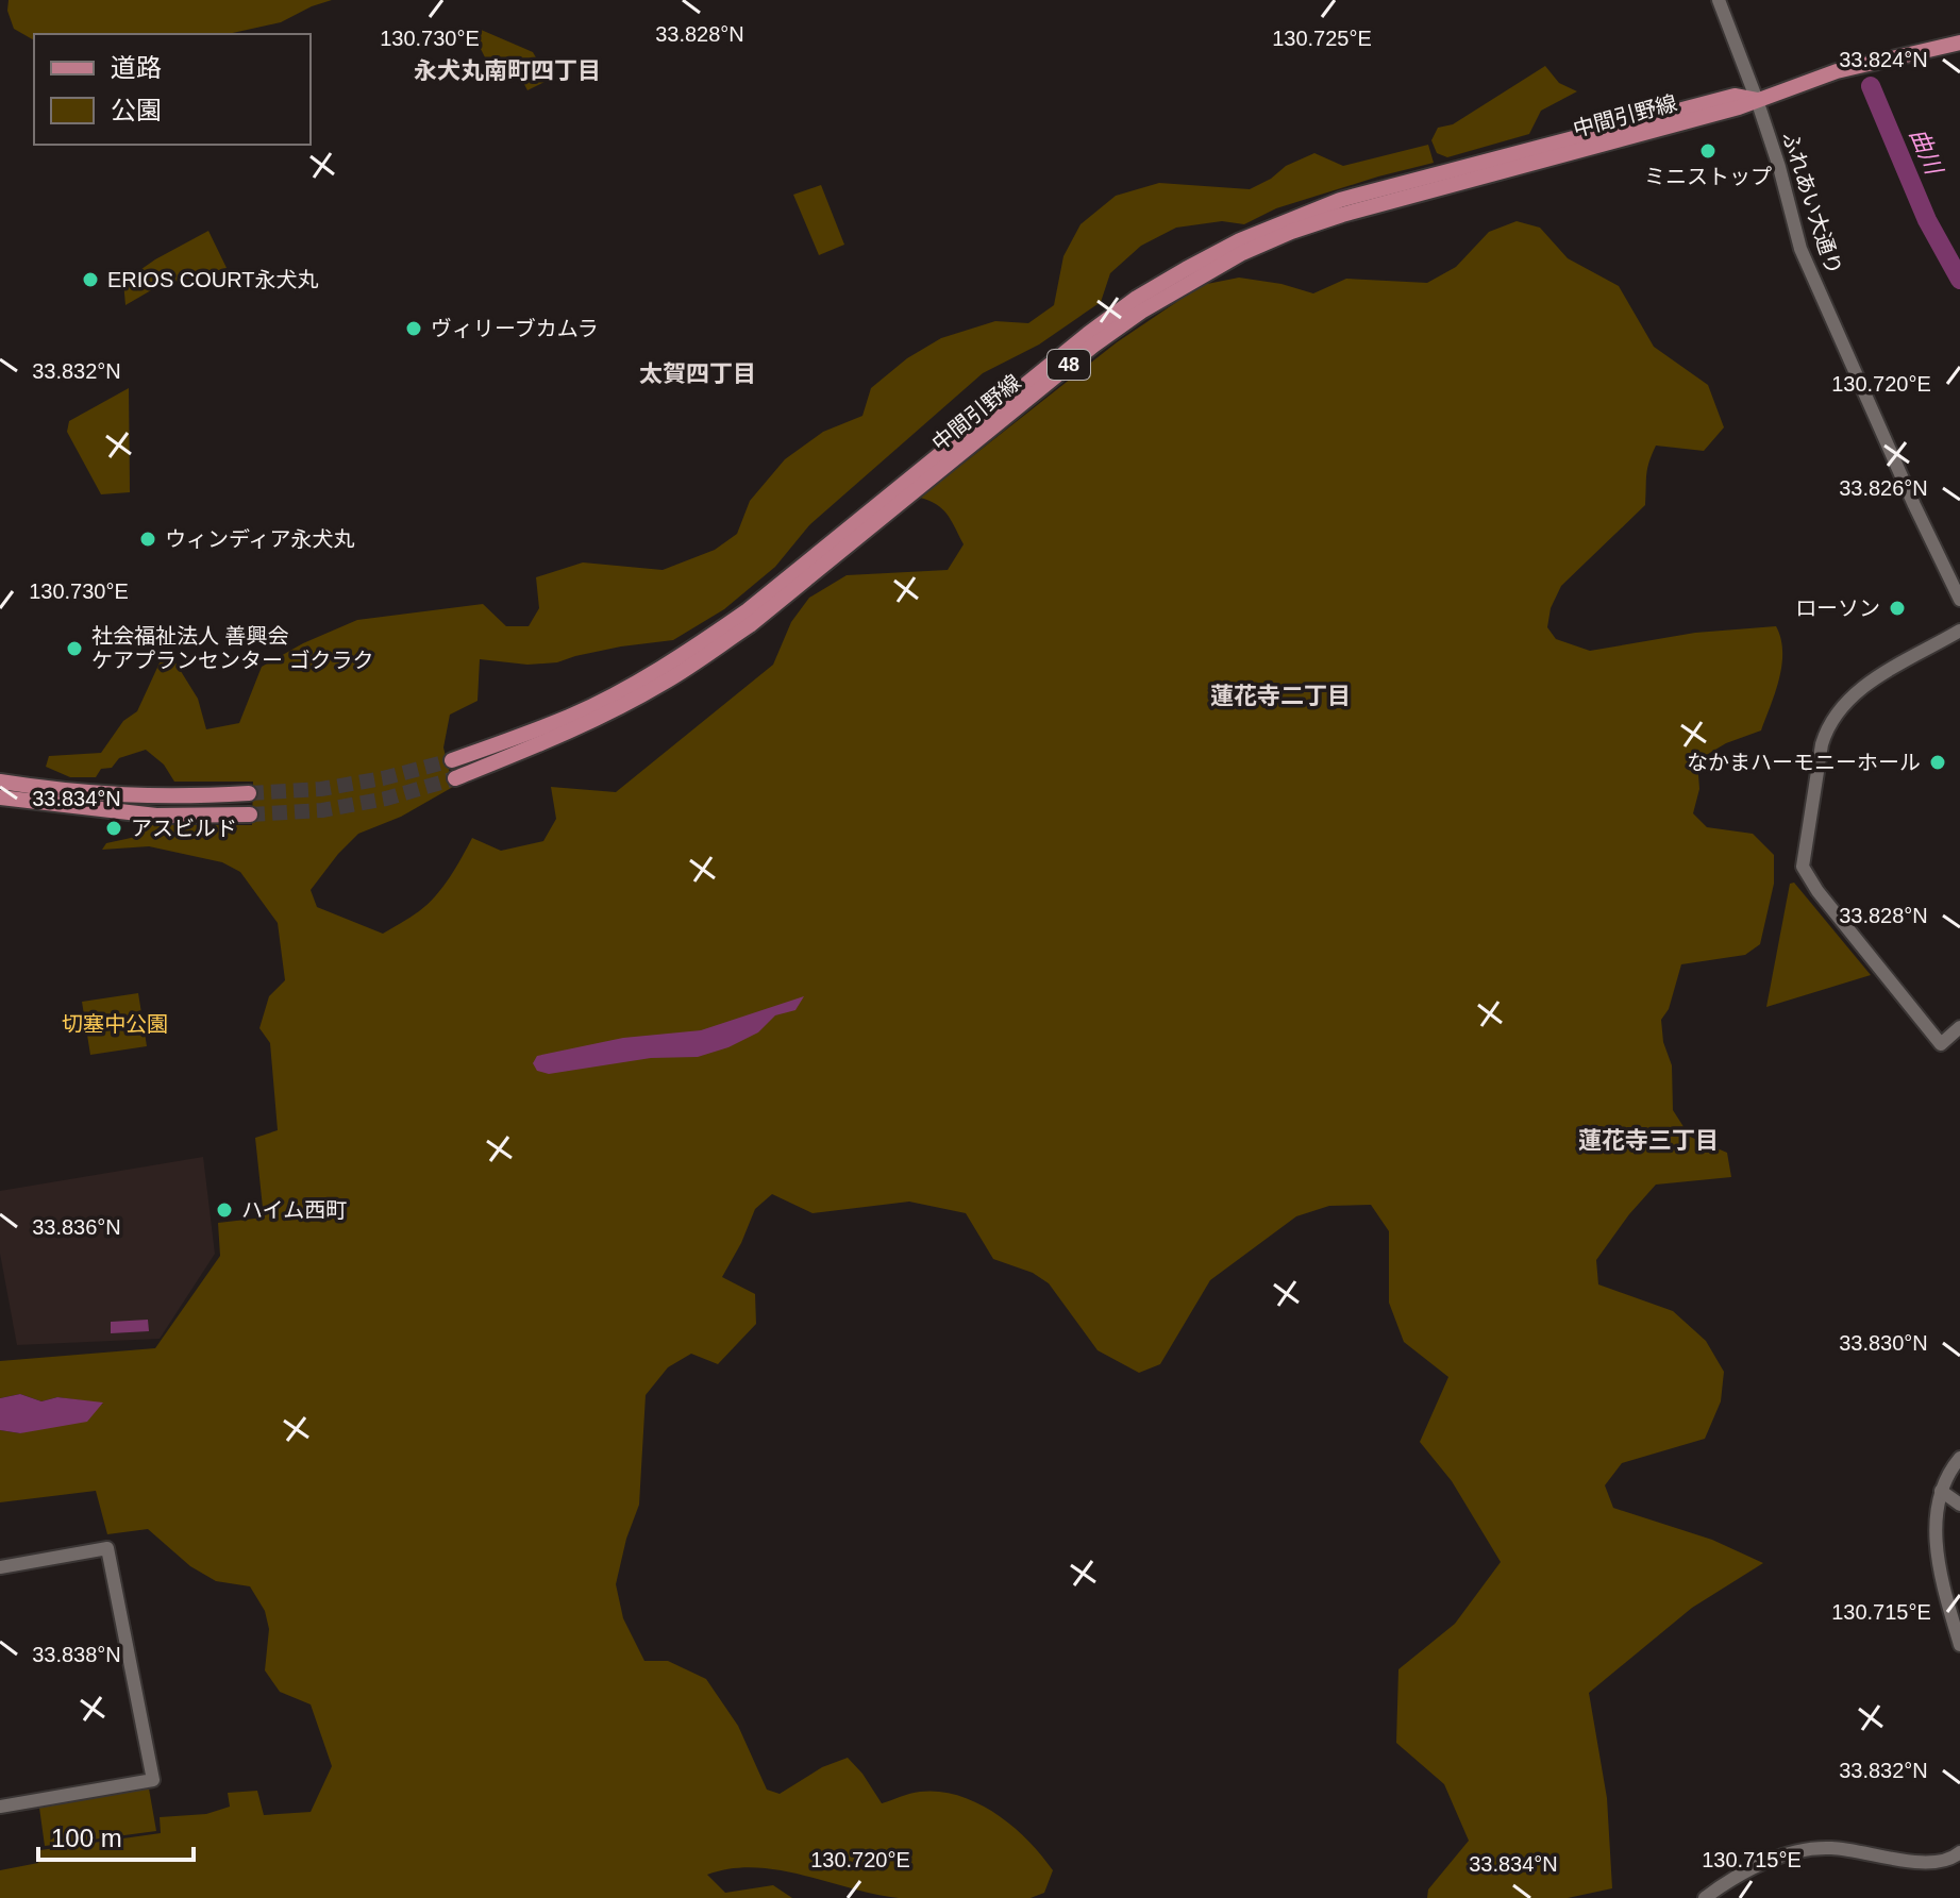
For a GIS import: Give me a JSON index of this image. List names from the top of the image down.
{
  "streets": {
    "main road": ["中間引野線", "48"],
    "street": ["ふれあい大通り"]
  },
  "crossings": [
    ["中間引野線", "ふれあい大通り"]
  ],
  "districts": [
    "永犬丸南町四丁目",
    "太賀四丁目",
    "蓮花寺二丁目",
    "蓮花寺三丁目"
  ],
  "water": ["曲川"],
  "parks": ["切塞中公園"],
  "places": [
    "ミニストップ",
    "ERIOS COURT永犬丸",
    "ヴィリーブカムラ",
    "ウィンディア永犬丸",
    "ローソン",
    "社会福祉法人 善興会 ケアプランセンター ゴクラク",
    "なかまハーモニーホール",
    "アスビルド",
    "ハイム西町"
  ],
  "legend": ["道路", "公園"],
  "scale_bar": "100 m",
  "coordinates": [
    "33.828°N",
    "130.730°E",
    "130.725°E",
    "33.824°N",
    "33.832°N",
    "130.720°E",
    "33.826°N",
    "33.834°N",
    "33.836°N",
    "33.830°N",
    "130.715°E",
    "33.838°N"
  ]
}
